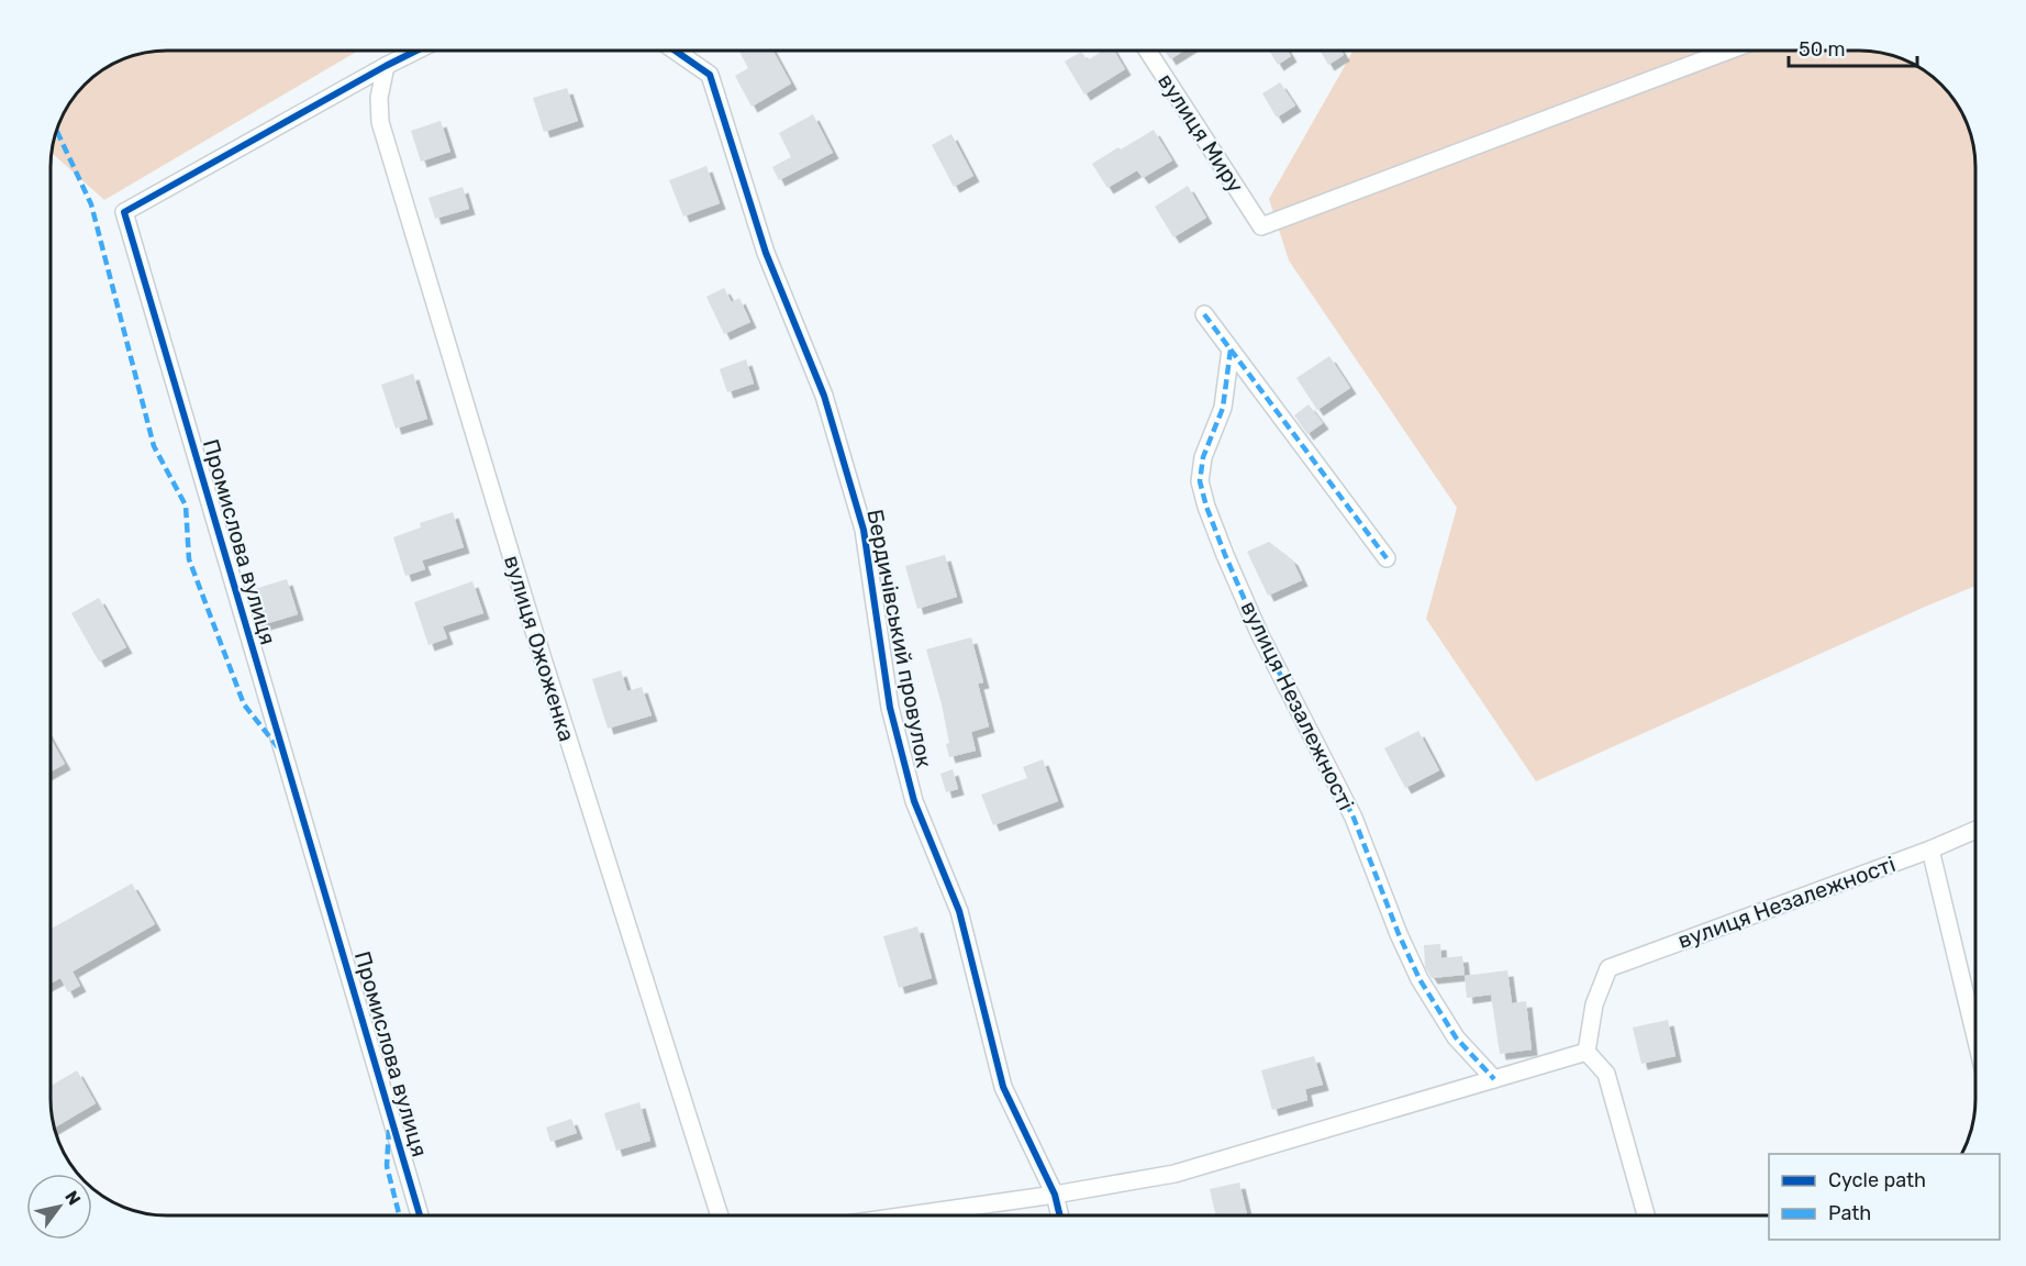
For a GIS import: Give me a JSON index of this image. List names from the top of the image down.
{
  "streets": {
    "street": [
      "вулиця Миру",
      "Промислова вулиця",
      "Бердичівський провулок",
      "вулиця Ожоженка",
      "вулиця Незалежності"
    ]
  },
  "crossings": [
    ["Промислова вулиця", "вулиця Ожоженка"]
  ],
  "legend": ["Cycle path", "Path"],
  "scale_bar": "50 m",
  "north": "top right"
}
